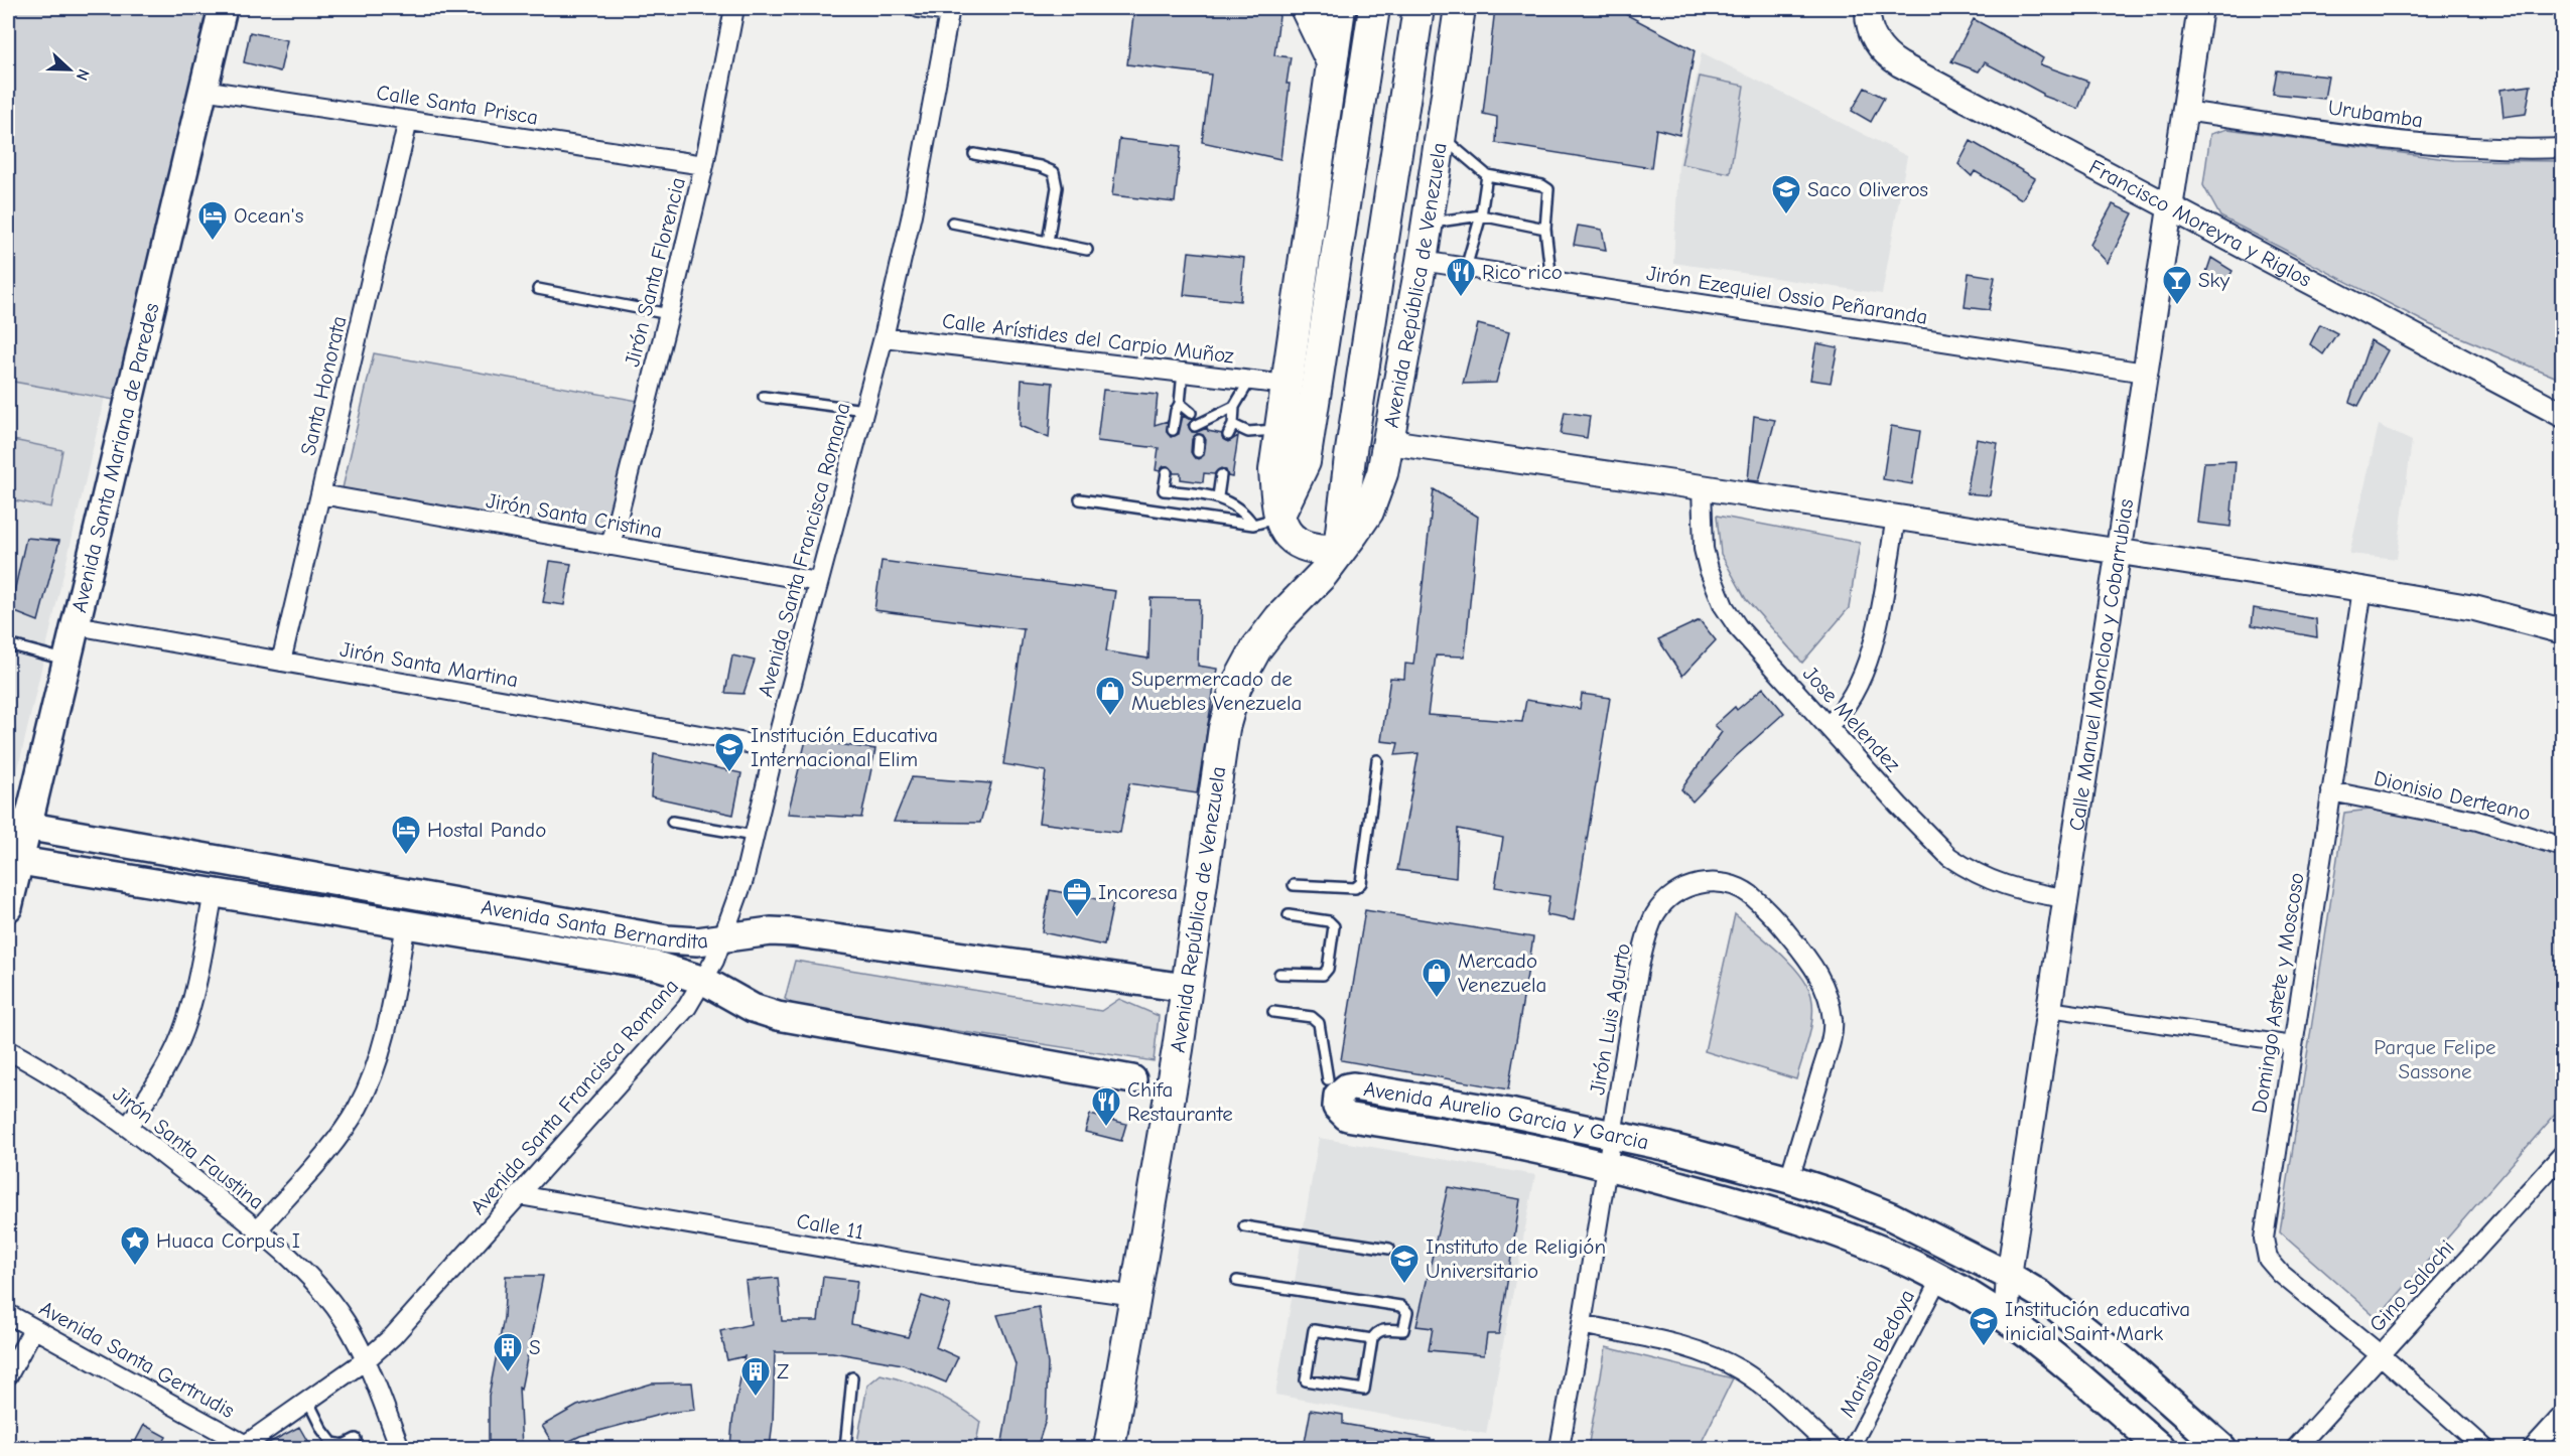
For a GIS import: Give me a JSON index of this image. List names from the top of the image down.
{
  "streets": {
    "main road": [
      "Avenida República de Venezuela",
      "Avenida Santa Mariana de Paredes",
      "Avenida Santa Bernardita",
      "Avenida Aurelio Garcia y Garcia"
    ],
    "street": [
      "Calle Santa Prisca",
      "Urubamba",
      "Francisco Moreyra y Riglos",
      "Jirón Santa Florencia",
      "Jirón Ezequiel Ossio Peñaranda",
      "Calle Arístides del Carpio Muñoz",
      "Santa Honorata",
      "Jirón Santa Cristina",
      "Avenida Santa Francisca Romana",
      "Jirón Santa Martina",
      "Calle Manuel Moncloa y Cobarrubias",
      "Jose Melendez",
      "Dionisio Derteano",
      "Domingo Astete y Moscoso",
      "Jirón Luis Agurto",
      "Jirón Santa Faustina",
      "Calle 11",
      "Gino Salochi",
      "Marisol Bedoya",
      "Avenida Santa Gertrudis"
    ]
  },
  "crossings": [
    ["Calle Santa Prisca", "Jirón Santa Florencia"],
    ["Calle Santa Prisca", "Santa Honorata"],
    ["Calle Santa Prisca", "Avenida Santa Mariana de Paredes"],
    ["Urubamba", "Calle Manuel Moncloa y Cobarrubias"],
    ["Francisco Moreyra y Riglos", "Calle Manuel Moncloa y Cobarrubias"],
    ["Jirón Santa Florencia", "Jirón Santa Cristina"],
    ["Avenida República de Venezuela", "Jirón Ezequiel Ossio Peñaranda"],
    ["Avenida República de Venezuela", "Avenida Santa Bernardita"],
    ["Avenida República de Venezuela", "Calle 11"],
    ["Jirón Ezequiel Ossio Peñaranda", "Calle Manuel Moncloa y Cobarrubias"],
    ["Calle Arístides del Carpio Muñoz", "Avenida Santa Francisca Romana"],
    ["Santa Honorata", "Jirón Santa Cristina"],
    ["Santa Honorata", "Jirón Santa Martina"],
    ["Avenida Santa Mariana de Paredes", "Jirón Santa Martina"],
    ["Avenida Santa Mariana de Paredes", "Avenida Santa Bernardita"],
    ["Jirón Santa Cristina", "Avenida Santa Francisca Romana"],
    ["Avenida Santa Francisca Romana", "Jirón Santa Martina"],
    ["Avenida Santa Francisca Romana", "Avenida Santa Bernardita"],
    ["Avenida Santa Francisca Romana", "Jirón Santa Faustina"],
    ["Avenida Santa Francisca Romana", "Calle 11"],
    ["Avenida Santa Francisca Romana", "Avenida Santa Gertrudis"],
    ["Calle Manuel Moncloa y Cobarrubias", "Jose Melendez"],
    ["Calle Manuel Moncloa y Cobarrubias", "Avenida Aurelio Garcia y Garcia"],
    ["Dionisio Derteano", "Domingo Astete y Moscoso"],
    ["Domingo Astete y Moscoso", "Gino Salochi"],
    ["Jirón Luis Agurto", "Avenida Aurelio Garcia y Garcia"],
    ["Avenida Aurelio Garcia y Garcia", "Marisol Bedoya"]
  ],
  "parks": ["Parque Felipe Sassone"],
  "places": {
    "school or university": [
      "Saco Oliveros",
      "Institución Educativa Internacional Elim",
      "Instituto de Religión Universitario",
      "Institución educativa inicial Saint Mark"
    ],
    "hotel": ["Ocean's", "Hostal Pando"],
    "restaurant": ["Rico rico", "Chifa Restaurante"],
    "bar": ["Sky"],
    "shop": ["Supermercado de Muebles Venezuela", "Mercado Venezuela"],
    "office": ["Incoresa"],
    "place": ["Huaca Corpus I"],
    "building": ["S", "Z"]
  },
  "north": "right"
}
